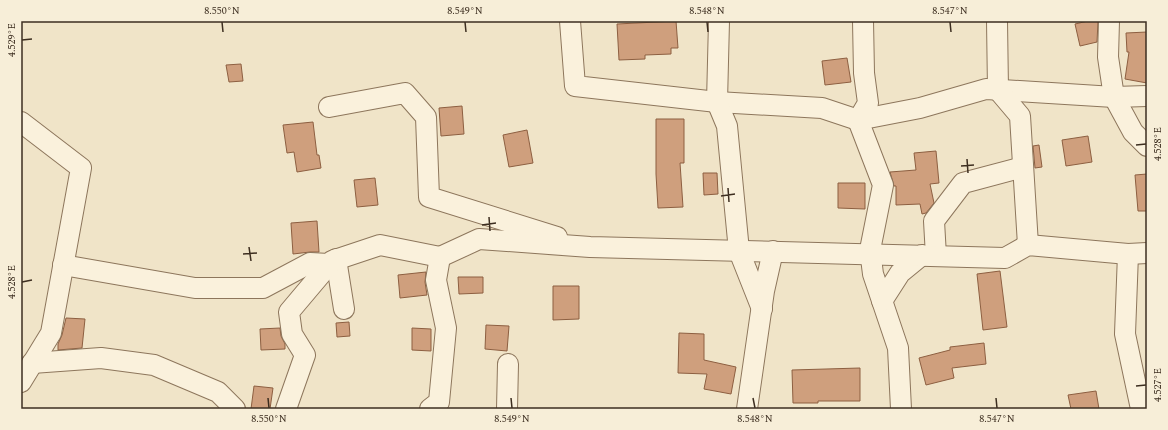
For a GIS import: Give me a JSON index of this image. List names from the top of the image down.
{
  "coordinates": [
    "8.550°N",
    "8.549°N",
    "8.548°N",
    "8.547°N",
    "4.529°E",
    "4.528°E",
    "4.527°E"
  ]
}
